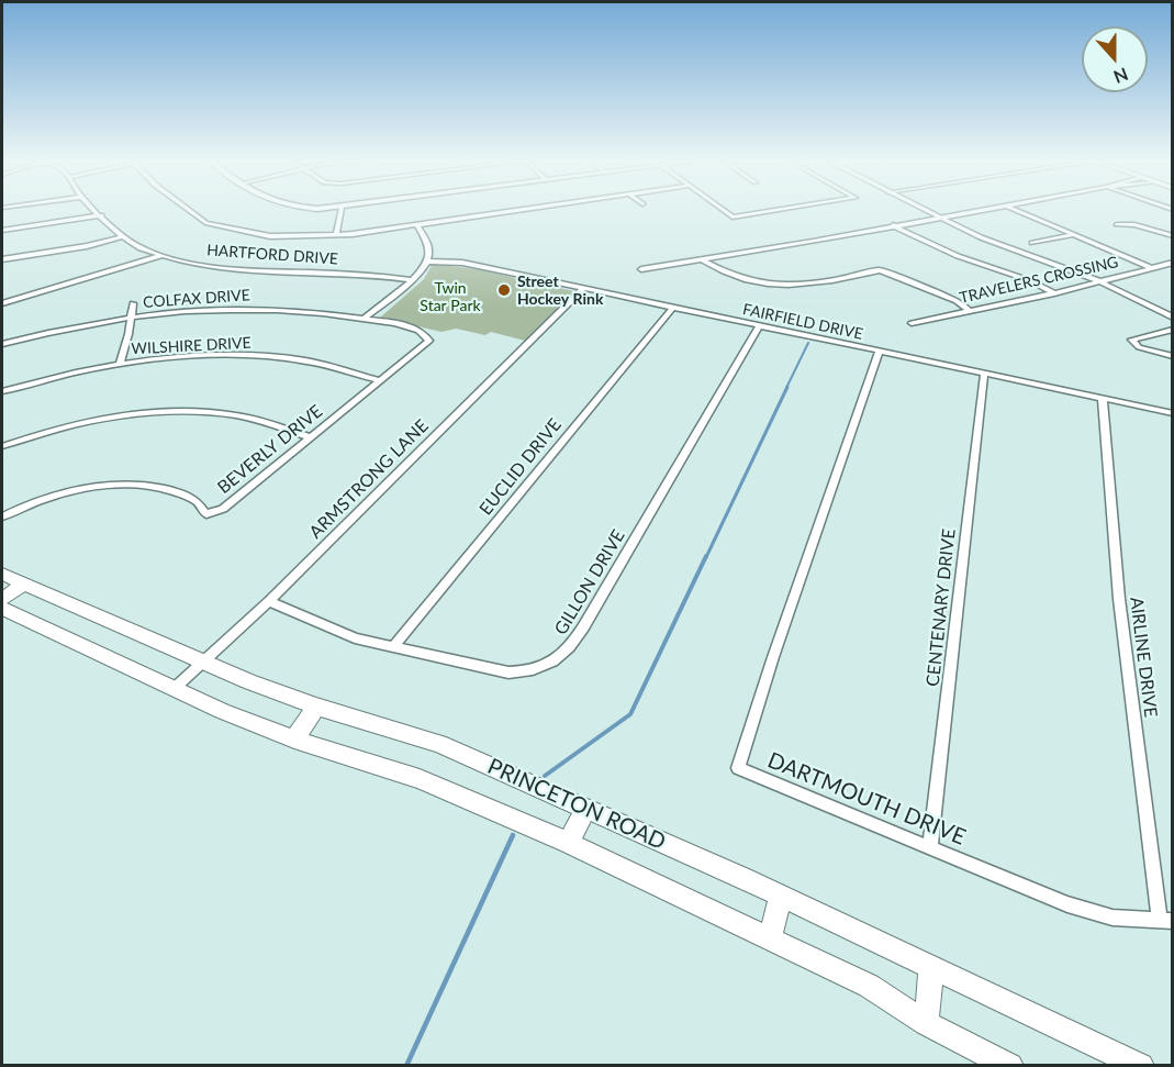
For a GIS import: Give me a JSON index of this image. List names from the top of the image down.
{
  "streets": {
    "main road": ["PRINCETON ROAD"],
    "street": [
      "HARTFORD DRIVE",
      "TRAVELERS CROSSING",
      "COLFAX DRIVE",
      "FAIRFIELD DRIVE",
      "WILSHIRE DRIVE",
      "BEVERLY DRIVE",
      "EUCLID DRIVE",
      "ARMSTRONG LANE",
      "GILLON DRIVE",
      "CENTENARY DRIVE",
      "AIRLINE DRIVE",
      "DARTMOUTH DRIVE"
    ]
  },
  "crossings": [
    ["COLFAX DRIVE", "BEVERLY DRIVE"],
    ["FAIRFIELD DRIVE", "EUCLID DRIVE"],
    ["FAIRFIELD DRIVE", "ARMSTRONG LANE"],
    ["FAIRFIELD DRIVE", "GILLON DRIVE"],
    ["FAIRFIELD DRIVE", "CENTENARY DRIVE"],
    ["FAIRFIELD DRIVE", "AIRLINE DRIVE"],
    ["FAIRFIELD DRIVE", "DARTMOUTH DRIVE"],
    ["WILSHIRE DRIVE", "BEVERLY DRIVE"],
    ["EUCLID DRIVE", "GILLON DRIVE"],
    ["ARMSTRONG LANE", "GILLON DRIVE"],
    ["ARMSTRONG LANE", "PRINCETON ROAD"],
    ["CENTENARY DRIVE", "DARTMOUTH DRIVE"],
    ["AIRLINE DRIVE", "DARTMOUTH DRIVE"]
  ],
  "parks": ["Twin Star Park"],
  "places": ["Street Hockey Rink"],
  "north": "bottom"
}
